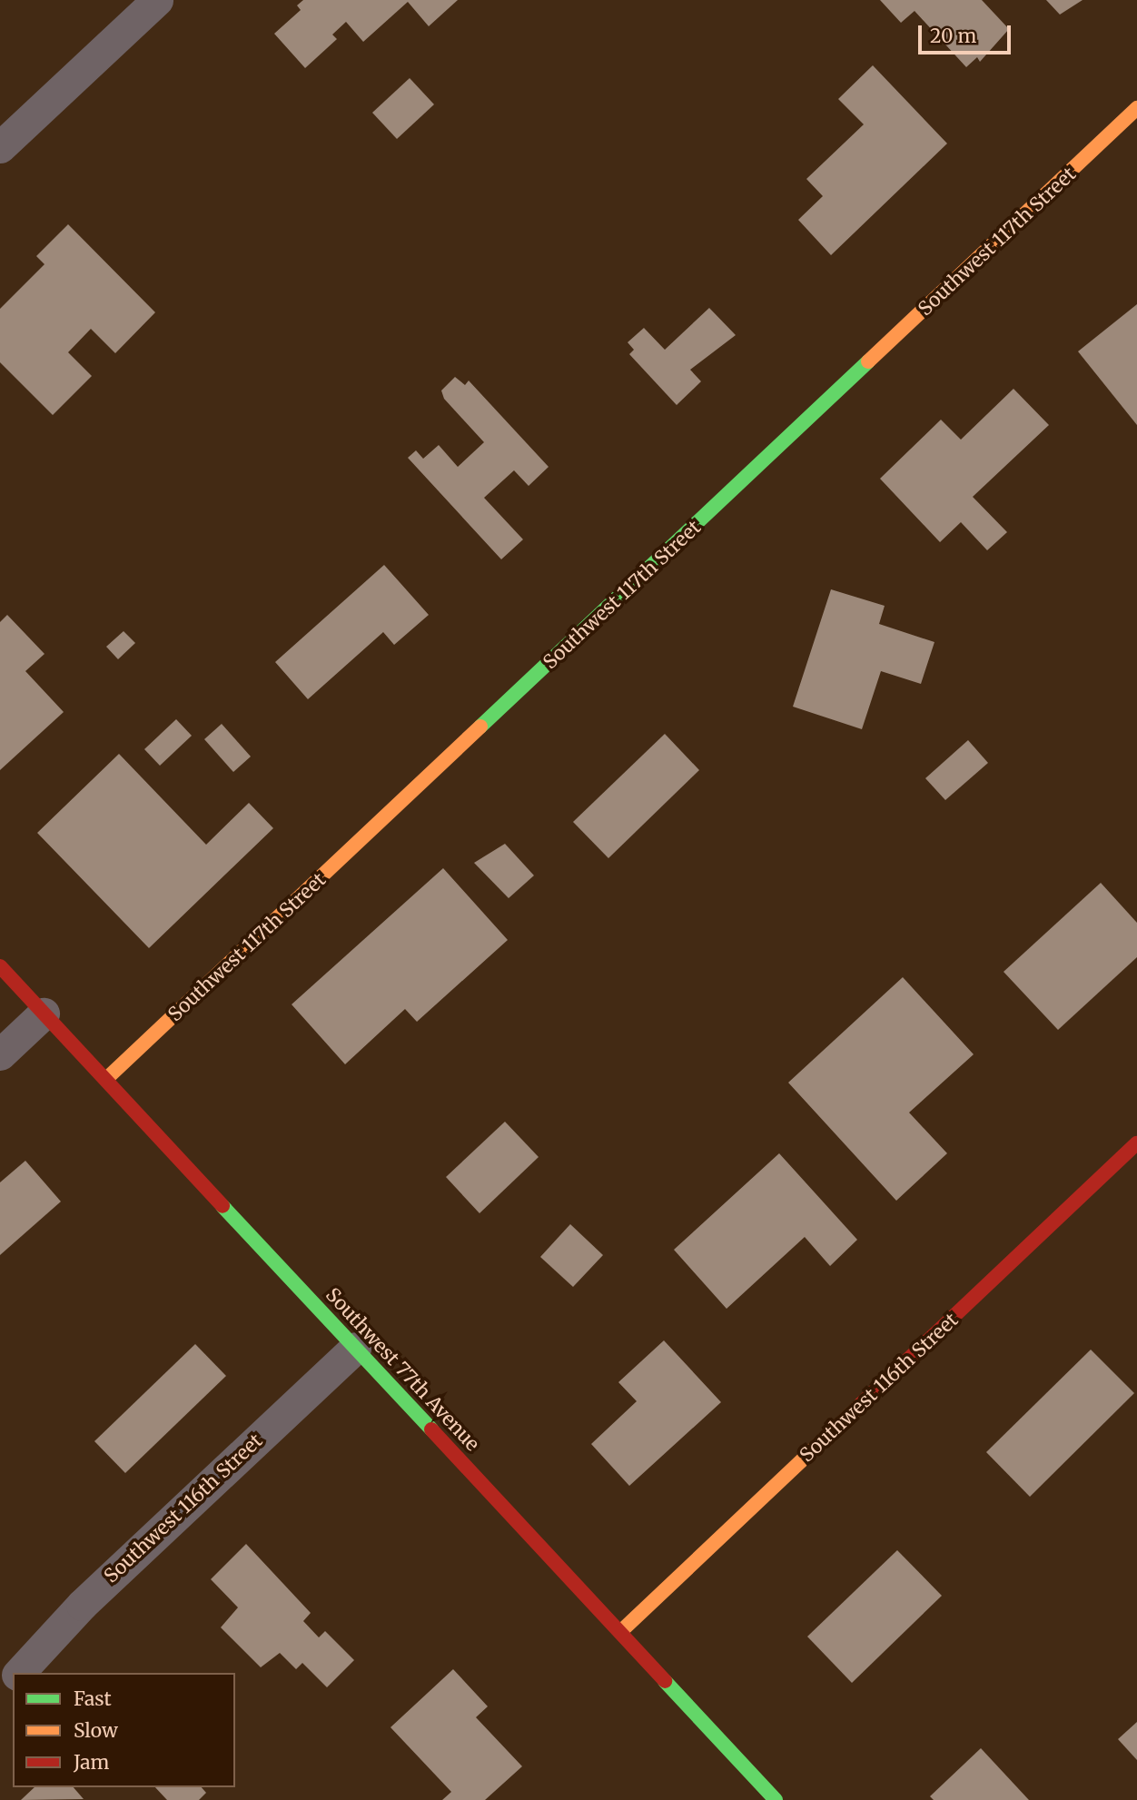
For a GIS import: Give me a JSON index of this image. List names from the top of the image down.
{
  "streets": {
    "street": ["Southwest 117th Street", "Southwest 77th Avenue", "Southwest 116th Street"]
  },
  "crossings": [
    ["Southwest 117th Street", "Southwest 77th Avenue"],
    ["Southwest 77th Avenue", "Southwest 116th Street"]
  ],
  "legend": ["Fast", "Slow", "Jam"],
  "scale_bar": "20 m"
}
